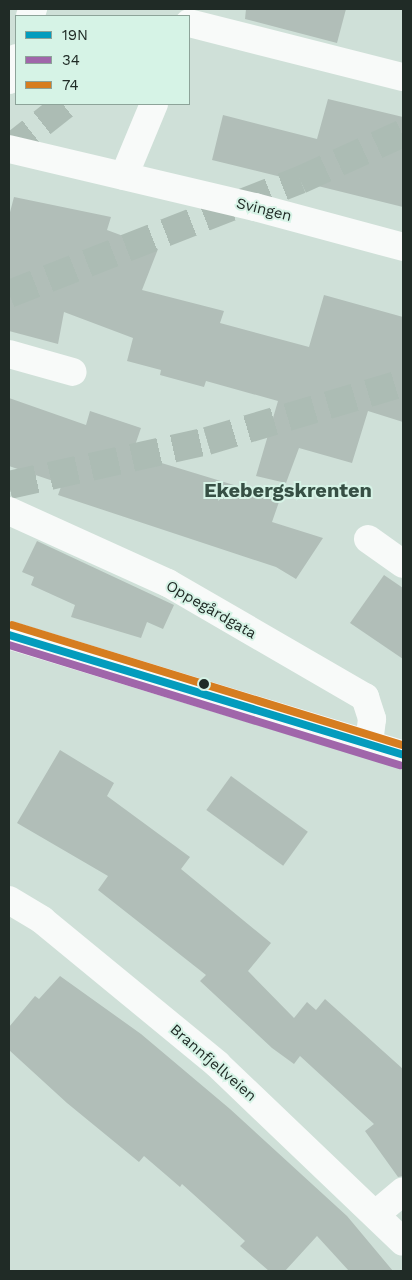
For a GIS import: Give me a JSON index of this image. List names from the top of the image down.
{
  "streets": {
    "street": ["Svingen", "Oppegårdgata", "Brannfjellveien"]
  },
  "districts": ["Ekebergskrenten"],
  "lines": ["transit line 74", "transit line 19N", "transit line 34"],
  "legend": ["19N", "34", "74"]
}
